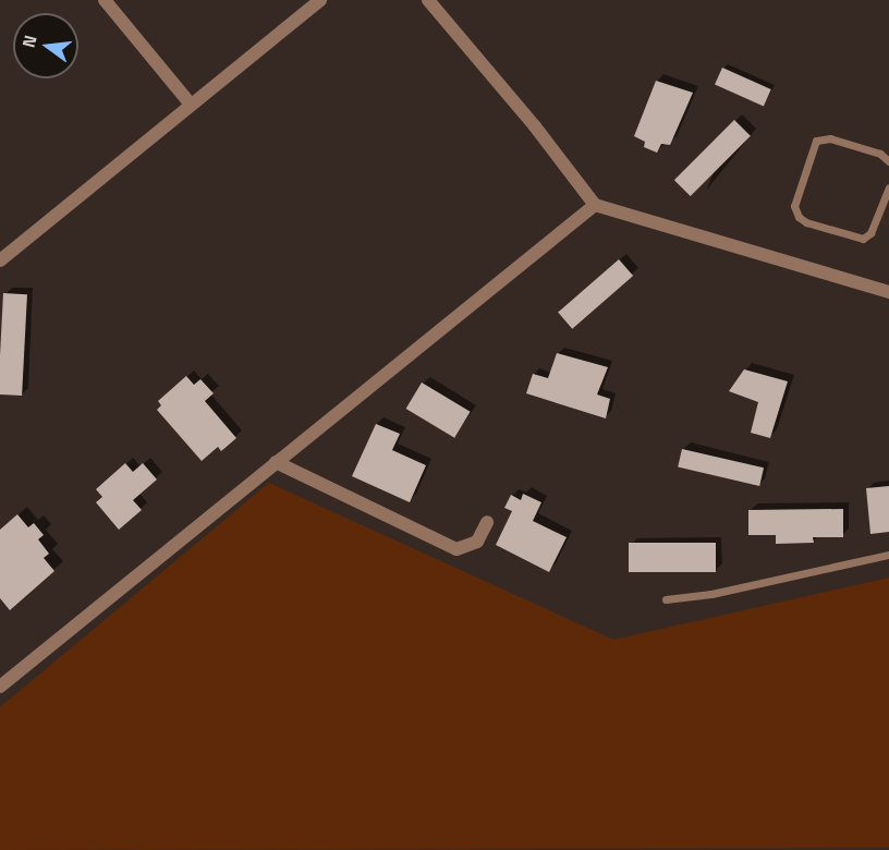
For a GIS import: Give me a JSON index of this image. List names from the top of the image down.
{
  "north": "left"
}
